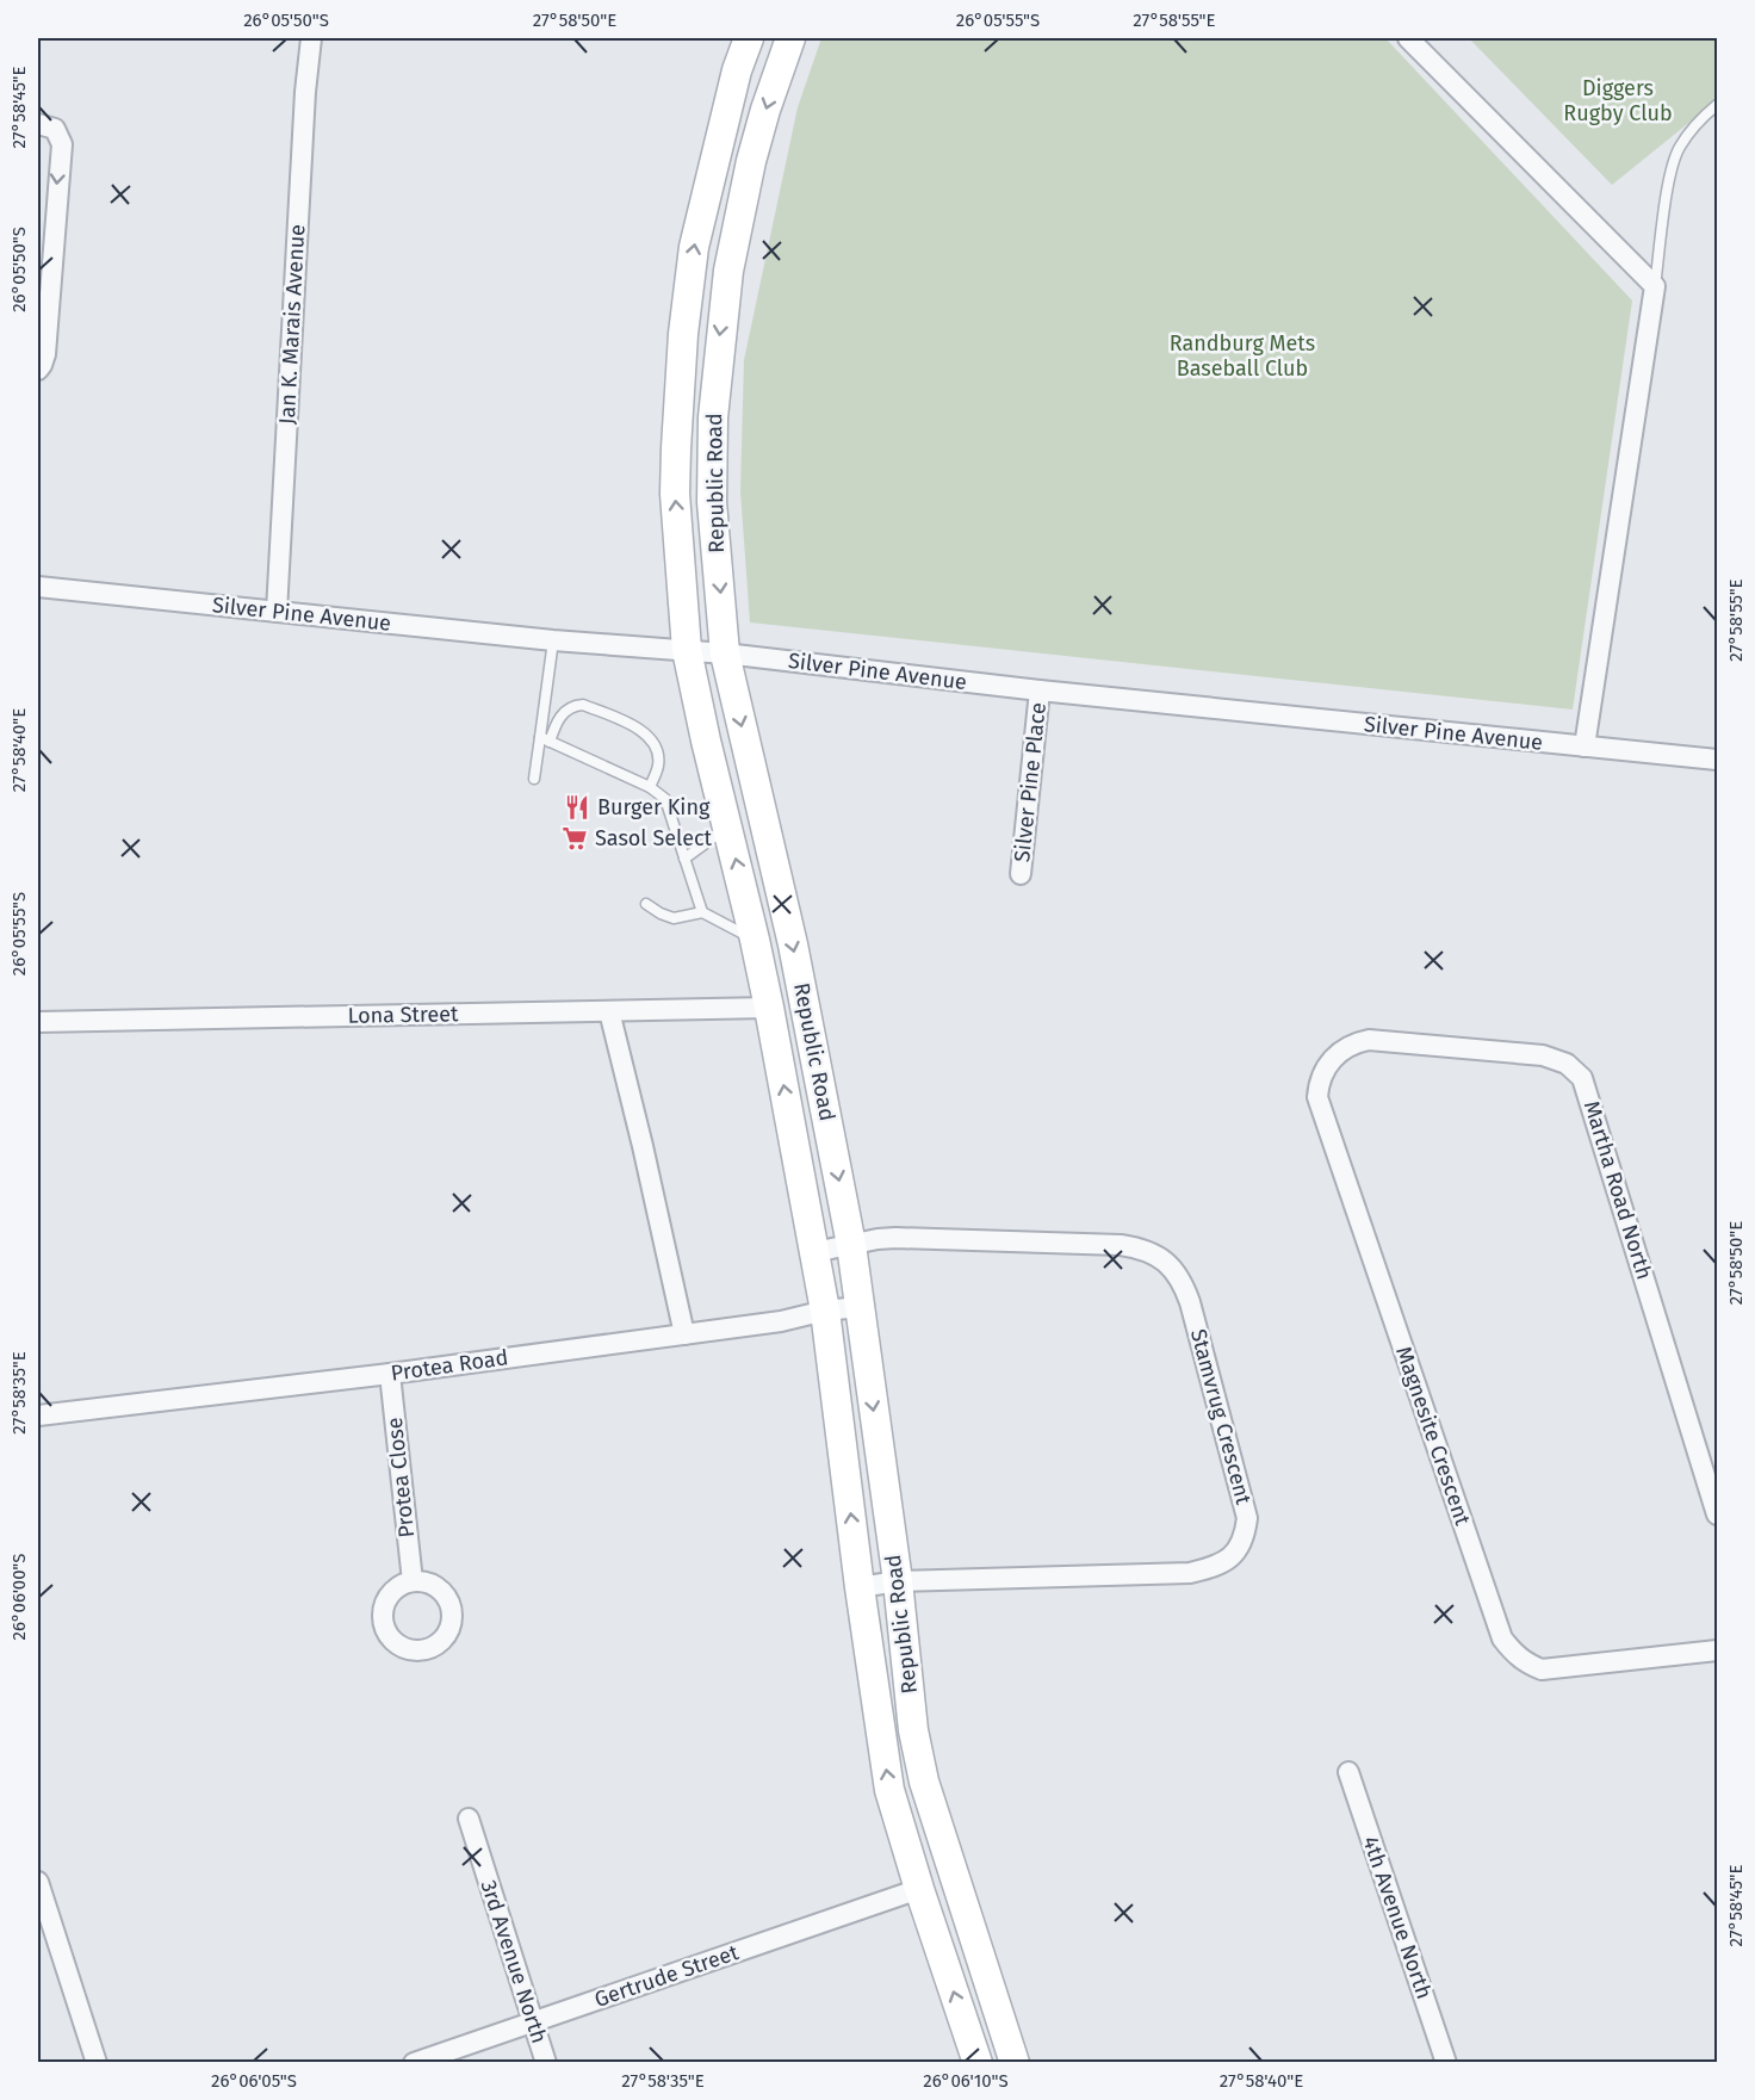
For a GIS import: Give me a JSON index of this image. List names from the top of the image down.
{
  "streets": {
    "main road": ["Republic Road"],
    "street": [
      "Jan K. Marais Avenue",
      "Silver Pine Avenue",
      "Silver Pine Place",
      "Lona Street",
      "Martha Road North",
      "Protea Road",
      "Stamvrug Crescent",
      "Magnesite Crescent",
      "Protea Close",
      "4th Avenue North",
      "3rd Avenue North",
      "Gertrude Street"
    ]
  },
  "crossings": [
    ["Jan K. Marais Avenue", "Silver Pine Avenue"],
    ["Republic Road", "Silver Pine Avenue"],
    ["Republic Road", "Lona Street"],
    ["Republic Road", "Protea Road"],
    ["Republic Road", "Stamvrug Crescent"],
    ["Republic Road", "Gertrude Street"],
    ["Silver Pine Avenue", "Silver Pine Place"],
    ["Martha Road North", "Magnesite Crescent"],
    ["Protea Road", "Protea Close"],
    ["3rd Avenue North", "Gertrude Street"]
  ],
  "parks": ["Diggers Rugby Club", "Randburg Mets Baseball Club"],
  "places": {
    "restaurant": ["Burger King"],
    "supermarket": ["Sasol Select"]
  },
  "coordinates": [
    "26°05'50\"S",
    "27°58'50\"E",
    "26°05'55\"S",
    "27°58'55\"E",
    "27°58'45\"E",
    "27°58'40\"E",
    "27°58'35\"E",
    "26°06'00\"S",
    "26°06'05\"S",
    "26°06'10\"S"
  ]
}
